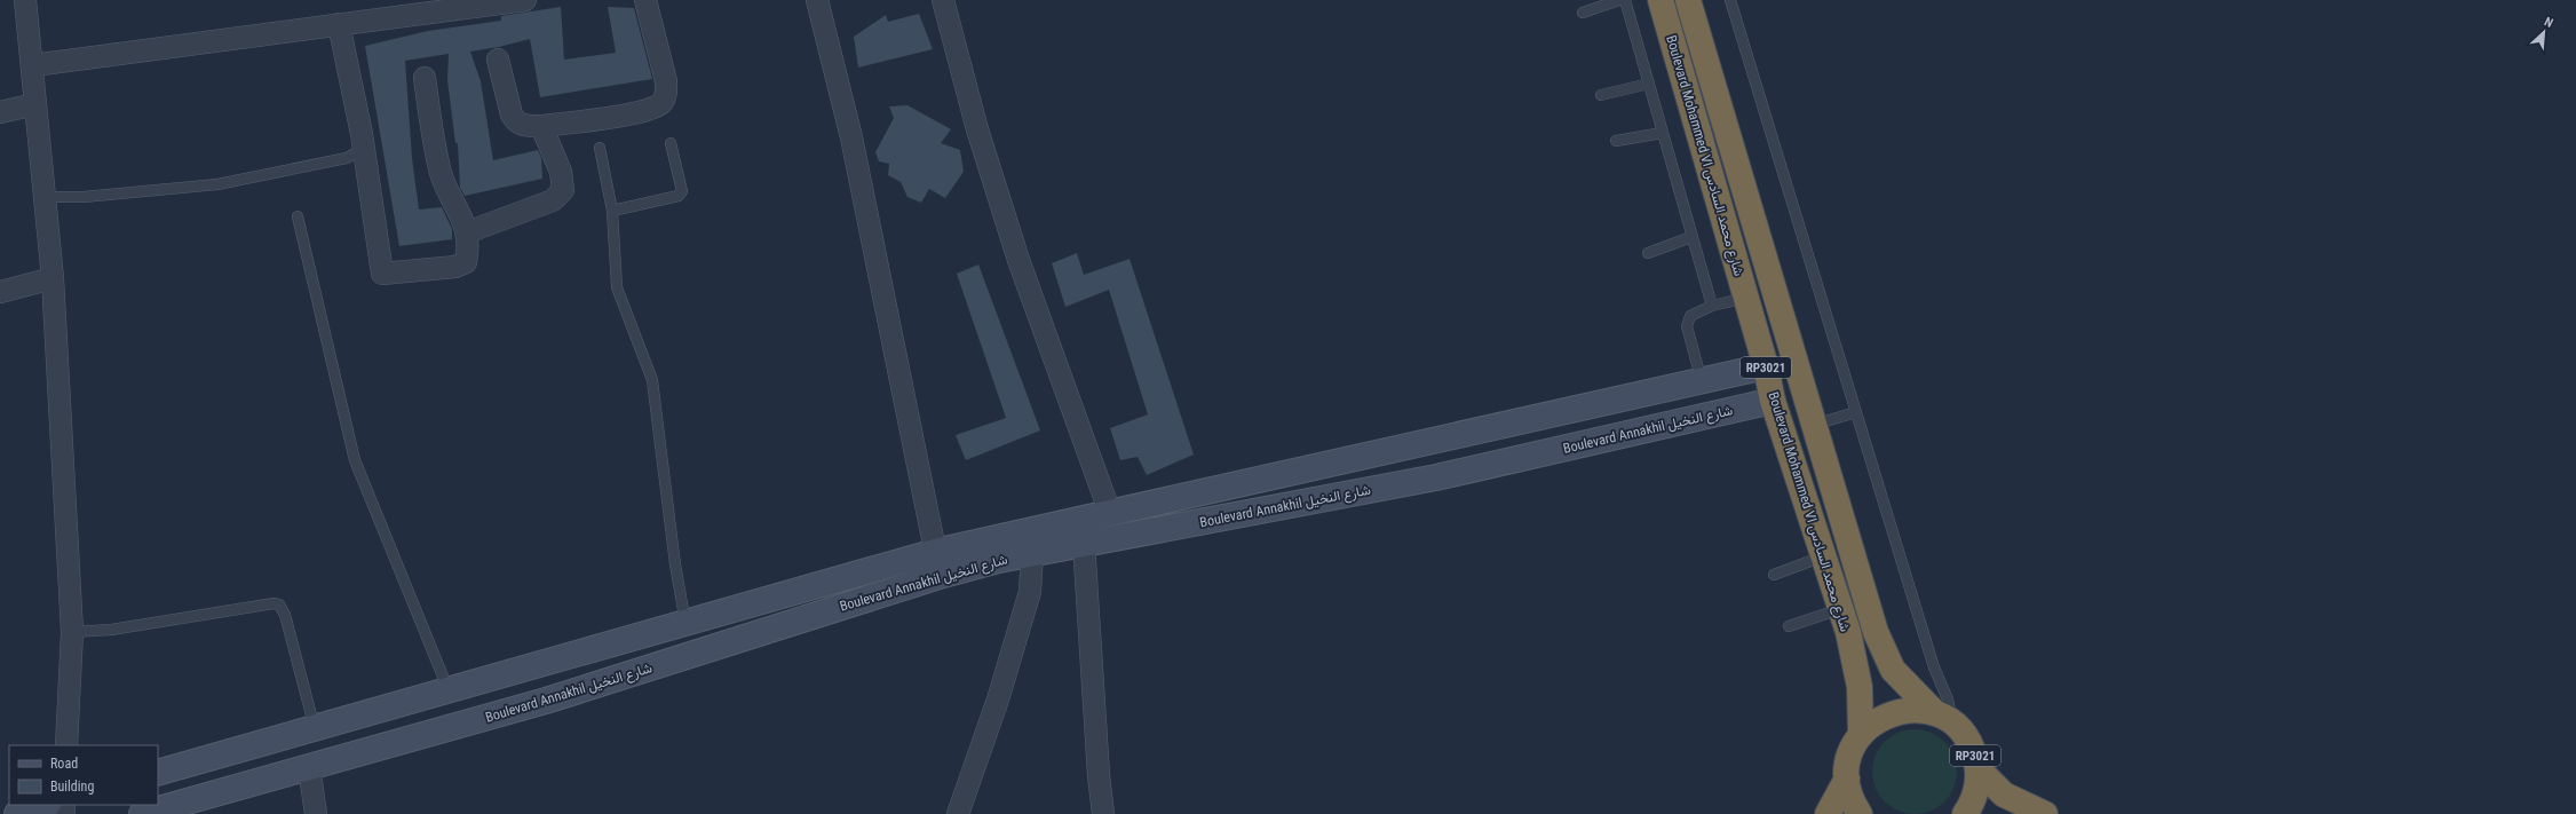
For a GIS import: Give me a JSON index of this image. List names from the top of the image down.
{
  "streets": {
    "highway": ["Boulevard Mohammed VI شارع محمد السادس", "RP3021"],
    "street": ["Boulevard Annakhil شارع النخيل"]
  },
  "crossings": [
    ["Boulevard Mohammed VI شارع محمد السادس", "RP3021"],
    ["Boulevard Mohammed VI شارع محمد السادس", "Boulevard Annakhil شارع النخيل"]
  ],
  "legend": ["Road", "Building"],
  "north": "top right"
}
